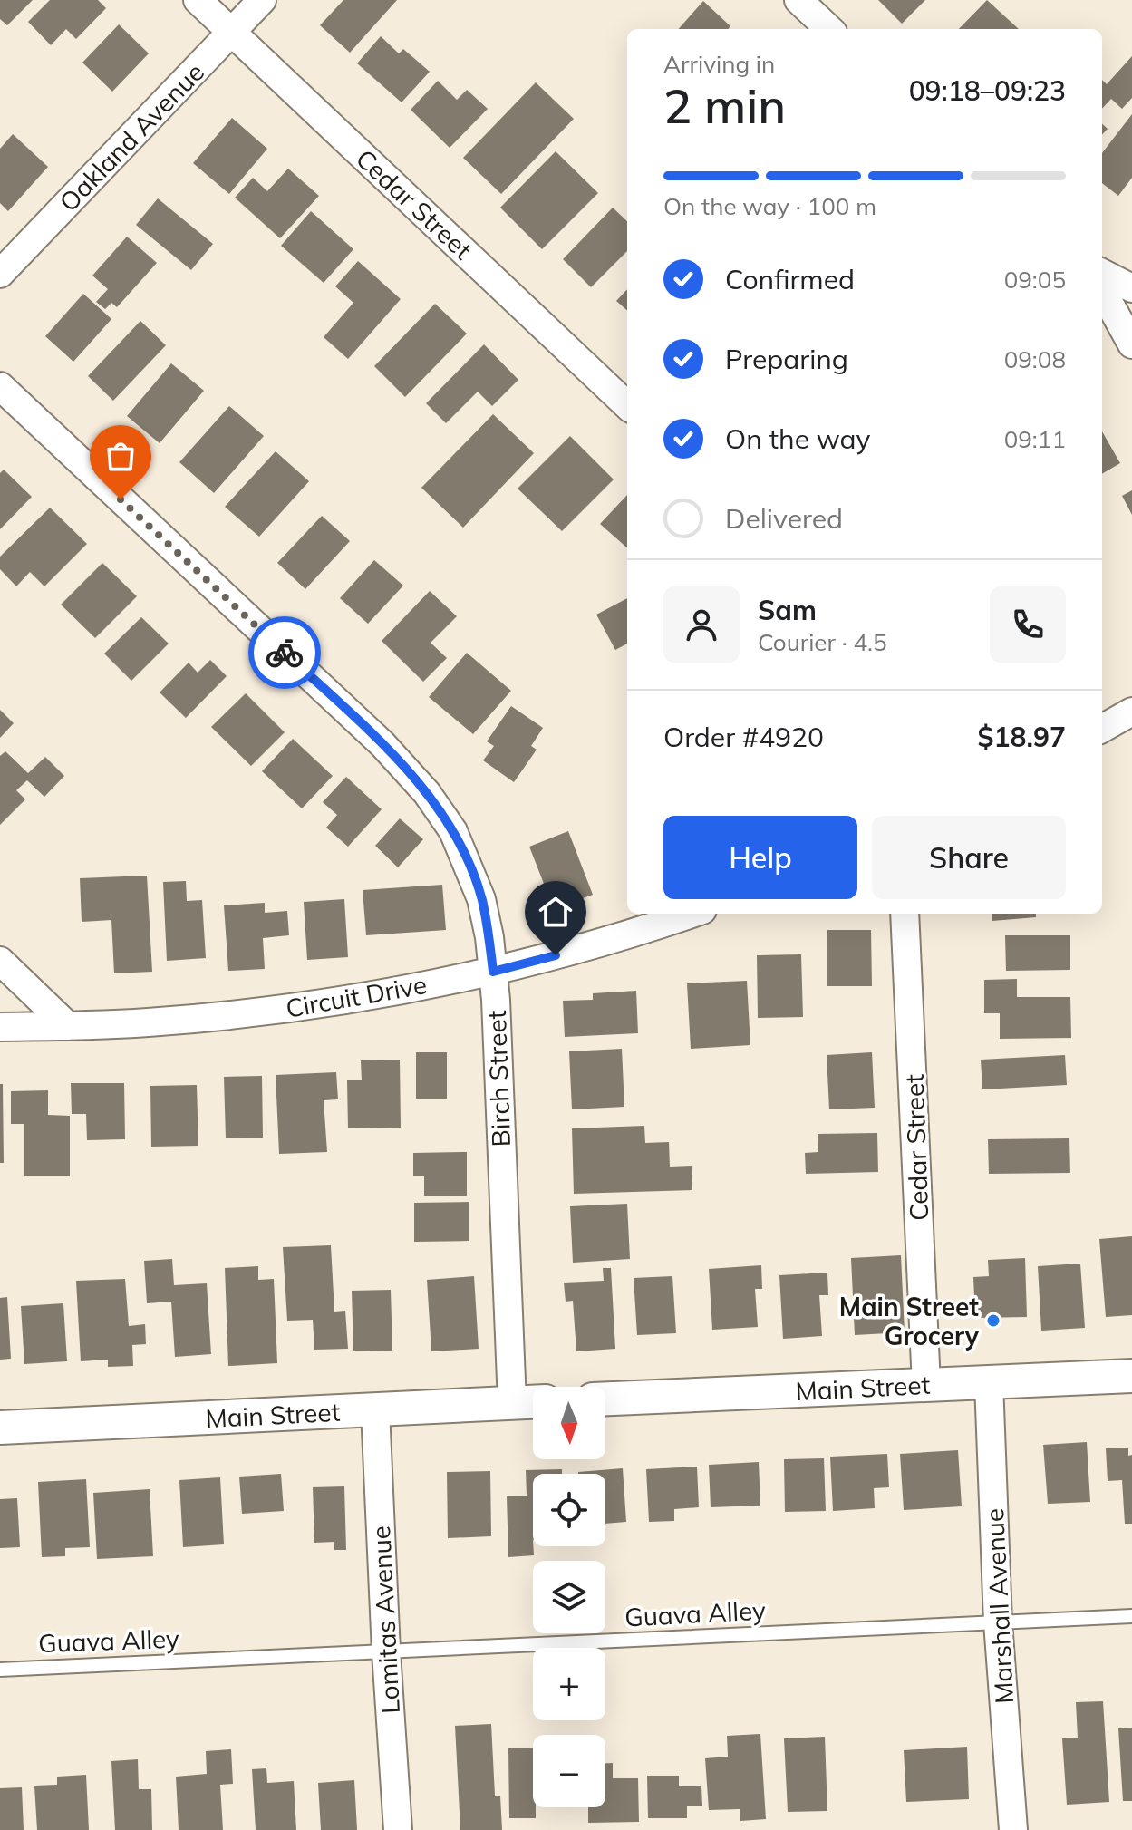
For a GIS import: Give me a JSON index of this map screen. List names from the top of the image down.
{
  "streets": {
    "street": [
      "Oakland Avenue",
      "Cedar Street",
      "Circuit Drive",
      "Birch Street",
      "Main Street",
      "Marshall Avenue",
      "Lomitas Avenue"
    ],
    "lane": ["Guava Alley"]
  },
  "crossings": [
    ["Oakland Avenue", "Cedar Street"],
    ["Cedar Street", "Main Street"],
    ["Circuit Drive", "Birch Street"],
    ["Birch Street", "Main Street"],
    ["Main Street", "Marshall Avenue"],
    ["Main Street", "Lomitas Avenue"],
    ["Marshall Avenue", "Guava Alley"],
    ["Guava Alley", "Lomitas Avenue"]
  ],
  "places": ["Main Street Grocery"],
  "north": "bottom",
  "page": {
    "heading": ["2 min", "Arriving in", "09:18–09:23"],
    "panel": [
      "Sam",
      "Courier · 4.5",
      "Order #4920",
      "$18.97"
    ],
    "bar": "On the way · 100 m",
    "list": [
      ["Confirmed", "09:05"],
      ["Preparing", "09:08"],
      ["On the way", "09:11"],
      "Delivered"
    ],
    "buttons": ["Help", "Share"],
    "map_buttons": ["+", "−"]
  }
}
